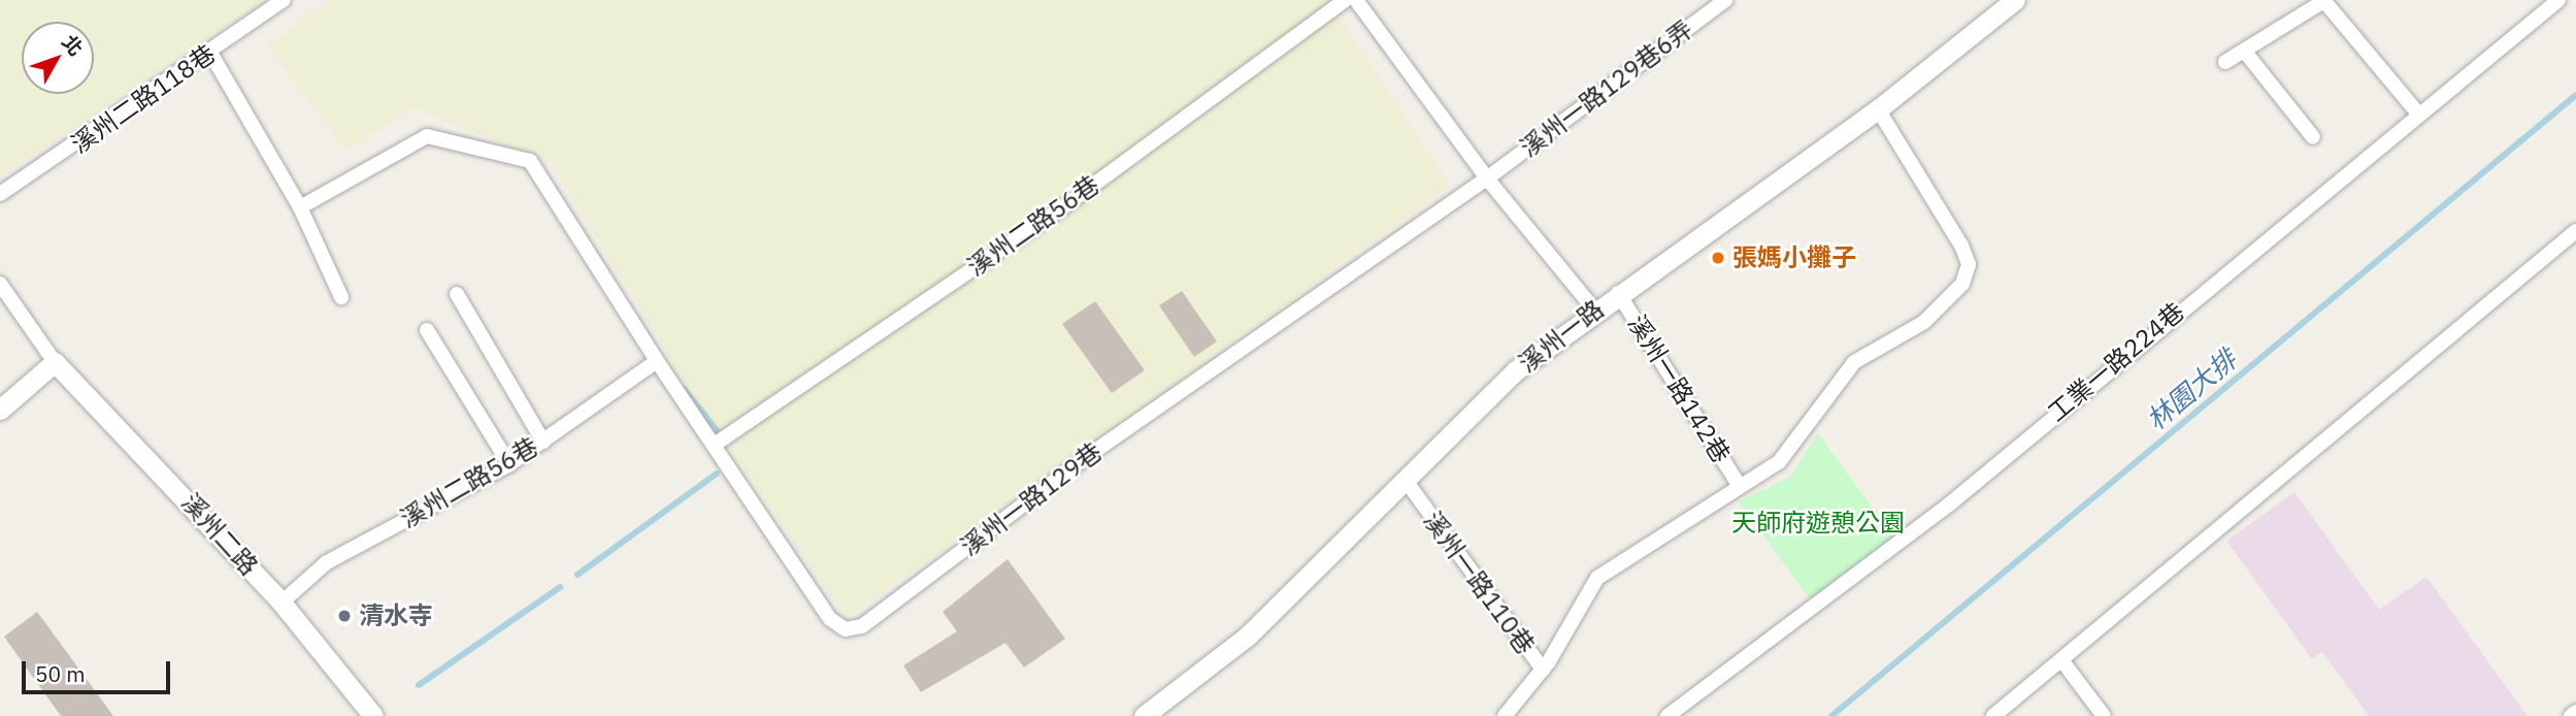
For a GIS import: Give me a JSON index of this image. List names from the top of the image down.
{
  "streets": {
    "street": [
      "溪州一路129巷6弄",
      "溪州二路118巷",
      "溪州二路56巷",
      "溪州一路",
      "工業一路224巷",
      "溪州一路142巷",
      "溪州一路129巷",
      "溪州二路",
      "溪州一路110巷"
    ]
  },
  "crossings": [
    ["溪州一路129巷6弄", "溪州一路129巷"],
    ["溪州二路56巷", "溪州一路129巷"],
    ["溪州二路56巷", "溪州二路"],
    ["溪州一路", "溪州一路142巷"],
    ["溪州一路", "溪州一路110巷"],
    ["溪州一路142巷", "溪州一路110巷"]
  ],
  "water": ["林園大排"],
  "parks": ["天師府遊憩公園"],
  "places": ["張媽小攤子", "清水寺"],
  "scale_bar": "50 m",
  "north": "top right"
}
